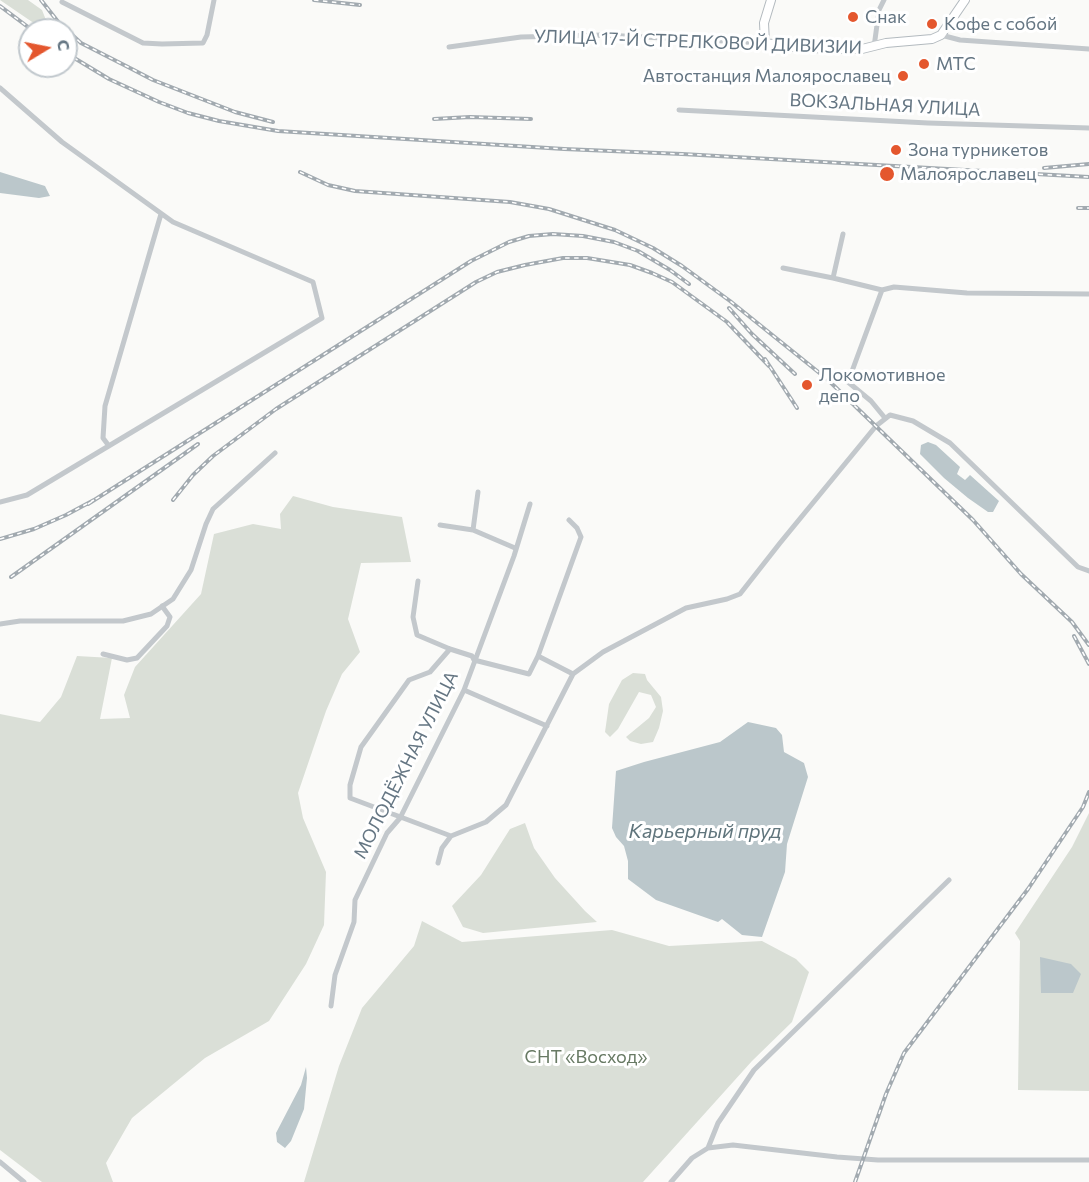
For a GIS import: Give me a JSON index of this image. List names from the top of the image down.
{
  "streets": {
    "main road": ["УЛИЦА 17-Й СТРЕЛКОВОЙ ДИВИЗИИ"],
    "street": ["ВОКЗАЛЬНАЯ УЛИЦА", "МОЛОДЁЖНАЯ УЛИЦА"]
  },
  "water": ["Карьерный пруд"],
  "parks": ["СНТ «Восход»"],
  "places": [
    "Снак",
    "Кофе с собой",
    "МТС",
    "Автостанция Малоярославец",
    "Зона турникетов",
    "Малоярославец",
    "Локомотивное депо"
  ],
  "north": "right"
}
